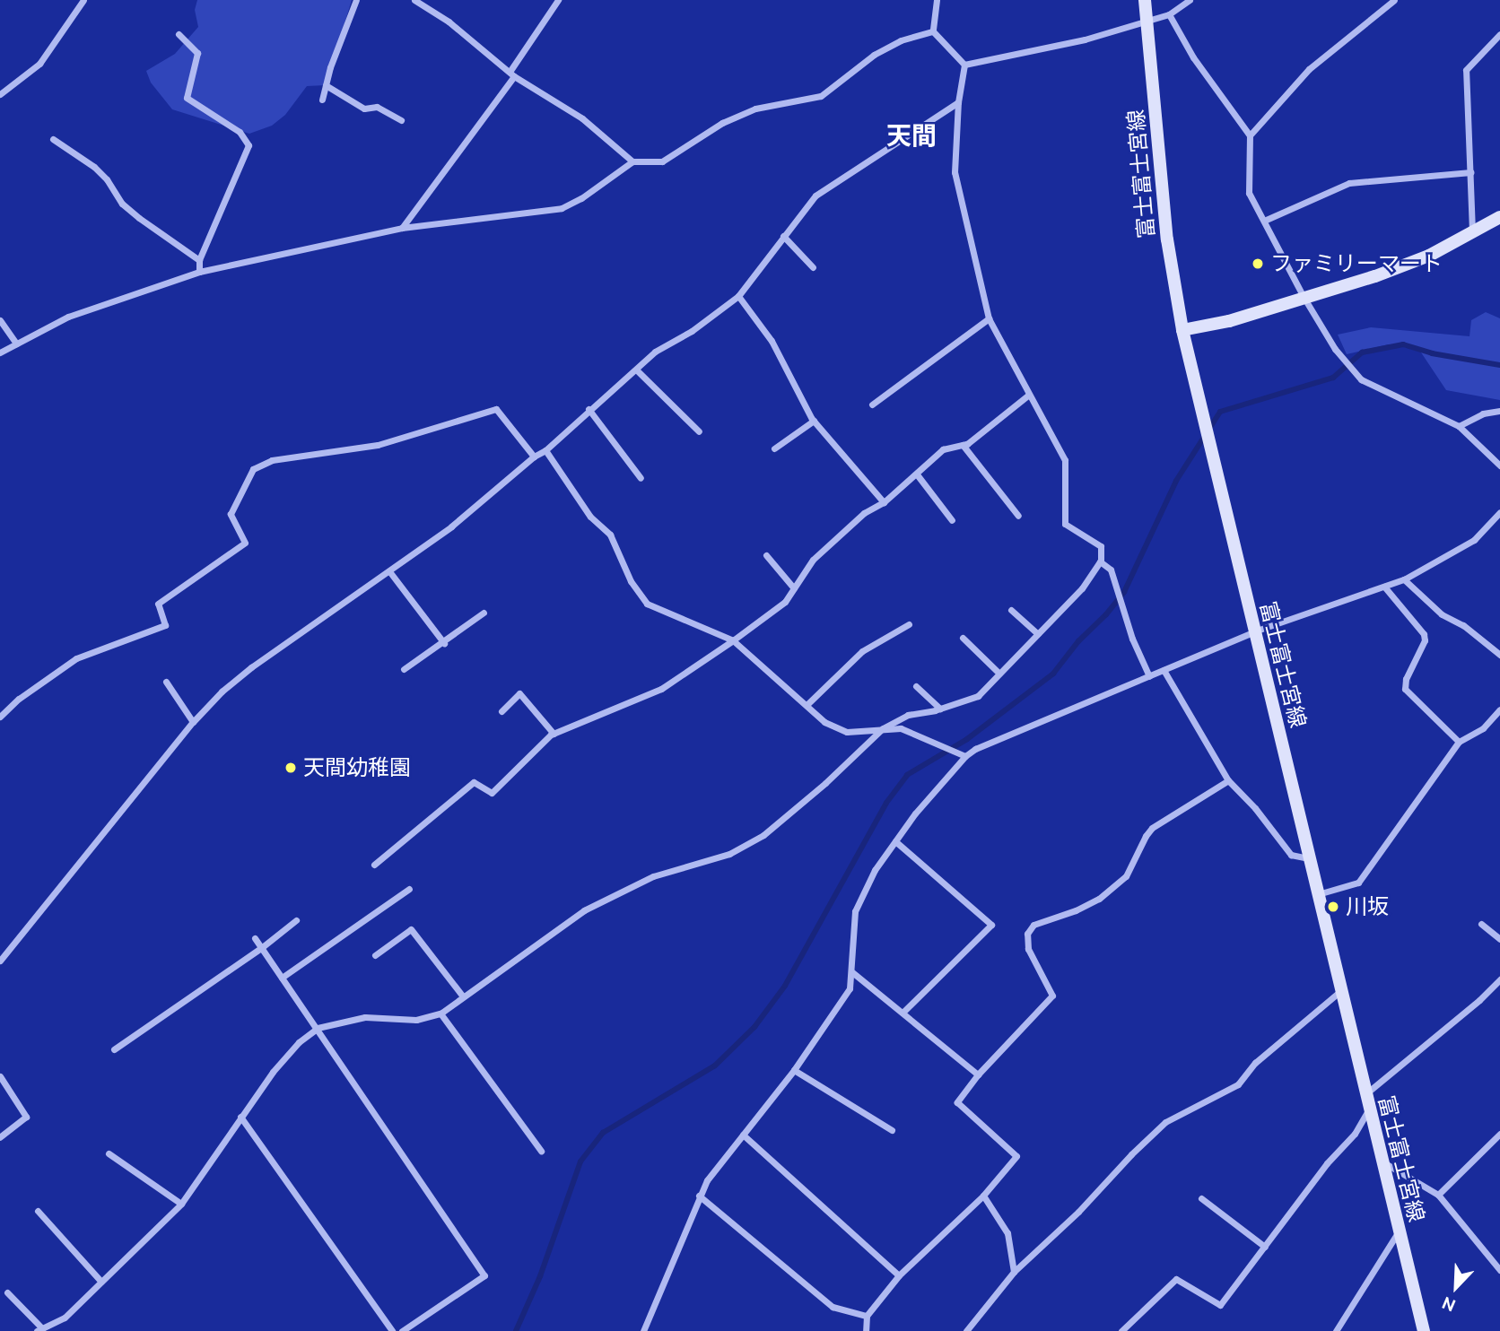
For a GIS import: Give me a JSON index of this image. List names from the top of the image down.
{
  "streets": {
    "main road": ["富士富士宮線"]
  },
  "districts": ["天間"],
  "places": ["ファミリーマート", "天間幼稚園", "川坂"],
  "north": "bottom left"
}
